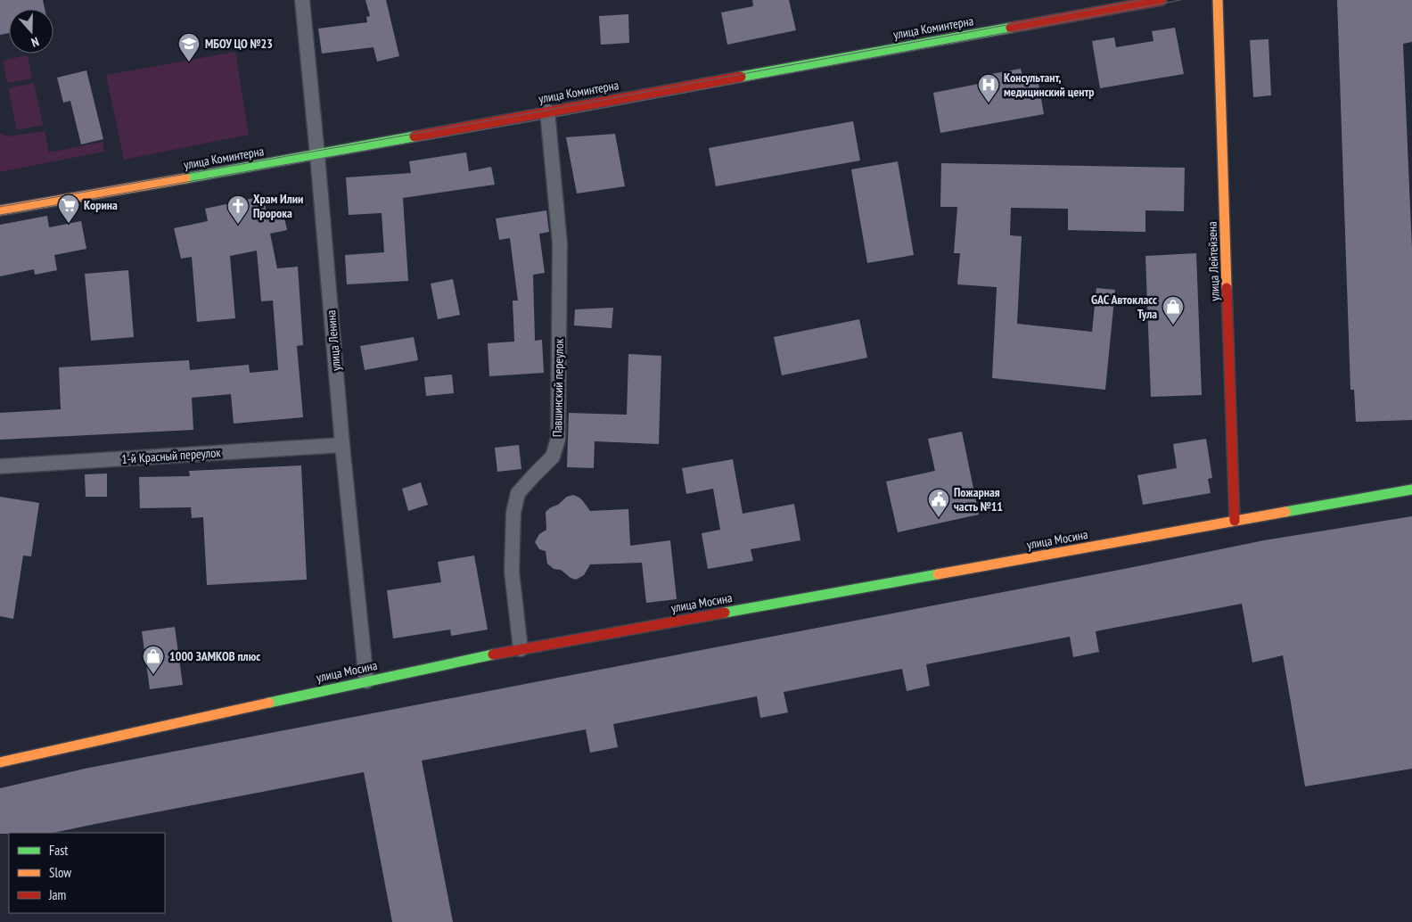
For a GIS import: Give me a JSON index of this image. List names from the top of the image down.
{
  "streets": {
    "street": [
      "улица Коминтерна",
      "улица Лейтейзена",
      "улица Ленина",
      "Павшинский переулок",
      "1-й Красный переулок",
      "улица Мосина"
    ]
  },
  "crossings": [
    ["улица Коминтерна", "улица Ленина"],
    ["улица Коминтерна", "Павшинский переулок"],
    ["улица Лейтейзена", "улица Мосина"],
    ["улица Ленина", "1-й Красный переулок"],
    ["улица Ленина", "улица Мосина"],
    ["Павшинский переулок", "улица Мосина"]
  ],
  "places": {
    "school or university": ["МБОУ ЦО №23"],
    "hospital": ["Консультант, медицинский центр"],
    "supermarket": ["Корина"],
    "church": ["Храм Илии Пророка"],
    "shop": ["GAC Автокласс Тула", "1000 ЗАМКОВ плюс"],
    "public building": ["Пожарная часть №11"]
  },
  "legend": ["Fast", "Slow", "Jam"],
  "north": "bottom"
}
